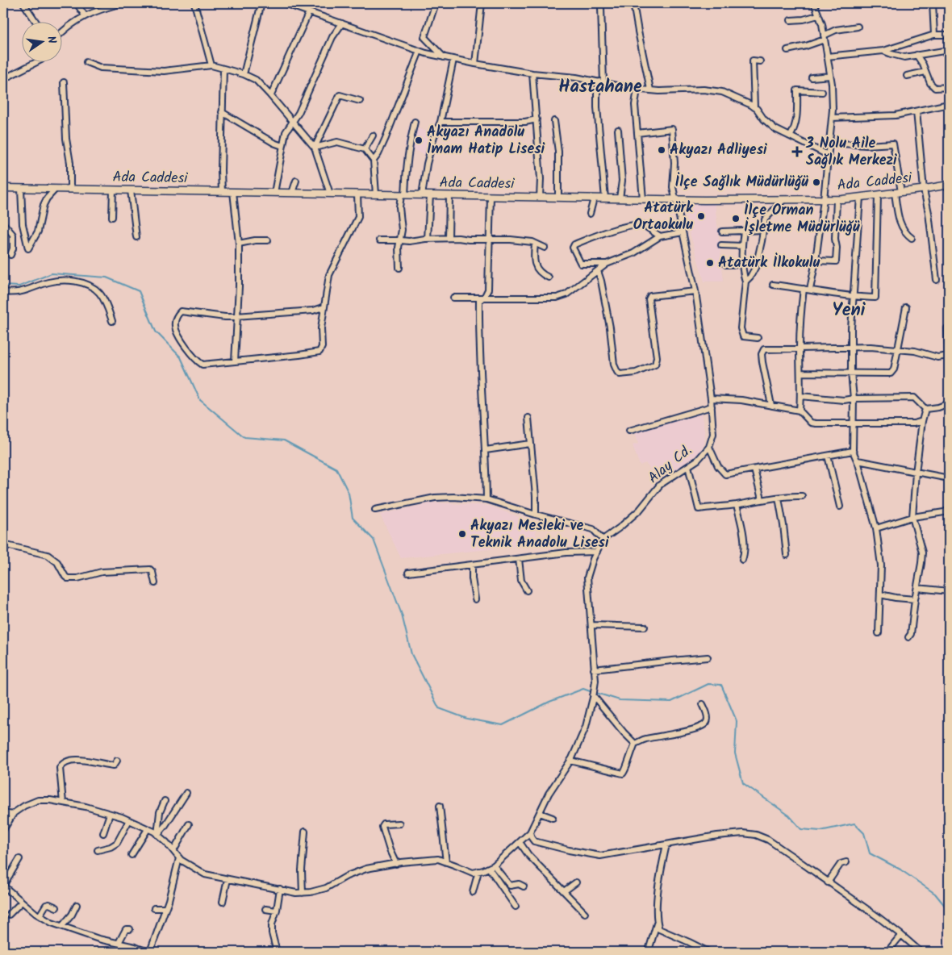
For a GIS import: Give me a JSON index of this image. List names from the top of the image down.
{
  "streets": {
    "main road": ["Ada Caddesi"],
    "street": ["Alay Cd."]
  },
  "crossings": [
    ["Ada Caddesi", "Alay Cd."]
  ],
  "districts": ["Hastahane", "Yeni"],
  "places": {
    "other": [
      "Akyazı Anadolu İmam Hatip Lisesi",
      "Akyazı Adliyesi",
      "İlçe Sağlık Müdürlüğü",
      "Atatürk Ortaokulu",
      "İlçe Orman İşletme Müdürlüğü",
      "Atatürk İlkokulu",
      "Akyazı Mesleki ve Teknik Anadolu Lisesi"
    ],
    "health": ["3 Nolu Aile Sağlık Merkezi"]
  },
  "north": "right"
}
